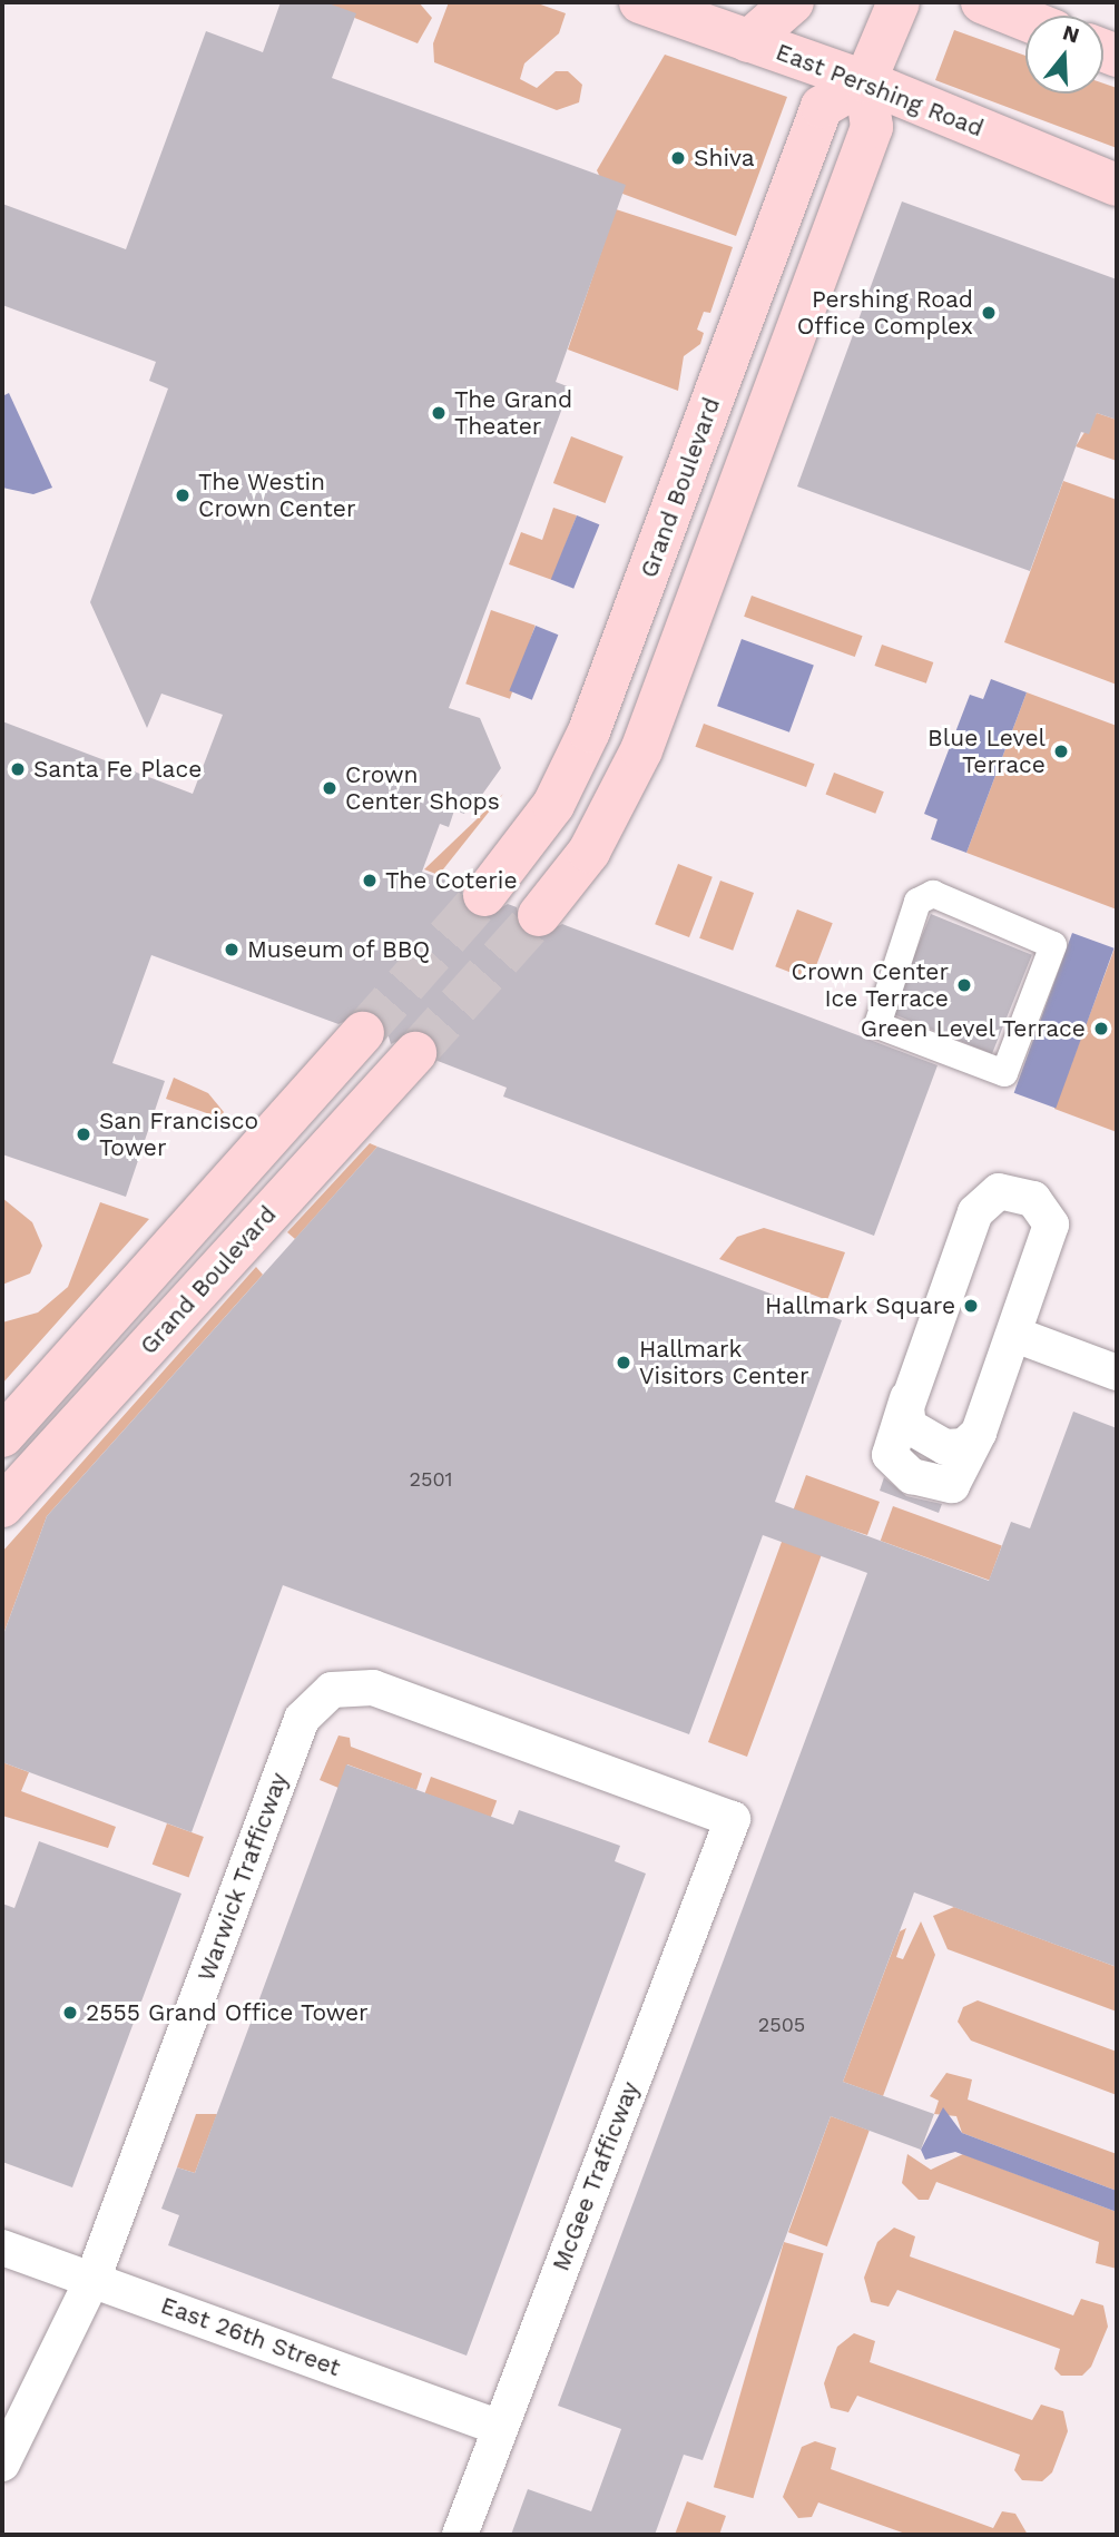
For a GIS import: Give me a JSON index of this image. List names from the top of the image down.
{
  "streets": {
    "main road": ["East Pershing Road", "Grand Boulevard"],
    "street": ["Warwick Trafficway", "McGee Trafficway", "East 26th Street"]
  },
  "crossings": [
    ["East Pershing Road", "Grand Boulevard"],
    ["Warwick Trafficway", "McGee Trafficway"],
    ["Warwick Trafficway", "East 26th Street"],
    ["McGee Trafficway", "East 26th Street"]
  ],
  "places": [
    "Shiva",
    "Pershing Road Office Complex",
    "The Grand Theater",
    "The Westin Crown Center",
    "Blue Level Terrace",
    "Santa Fe Place",
    "Crown Center Shops",
    "The Coterie",
    "Museum of BBQ",
    "Crown Center Ice Terrace",
    "Green Level Terrace",
    "San Francisco Tower",
    "Hallmark Square",
    "Hallmark Visitors Center",
    "2555 Grand Office Tower"
  ],
  "house_numbers": ["2501", "2505"],
  "north": "top"
}
